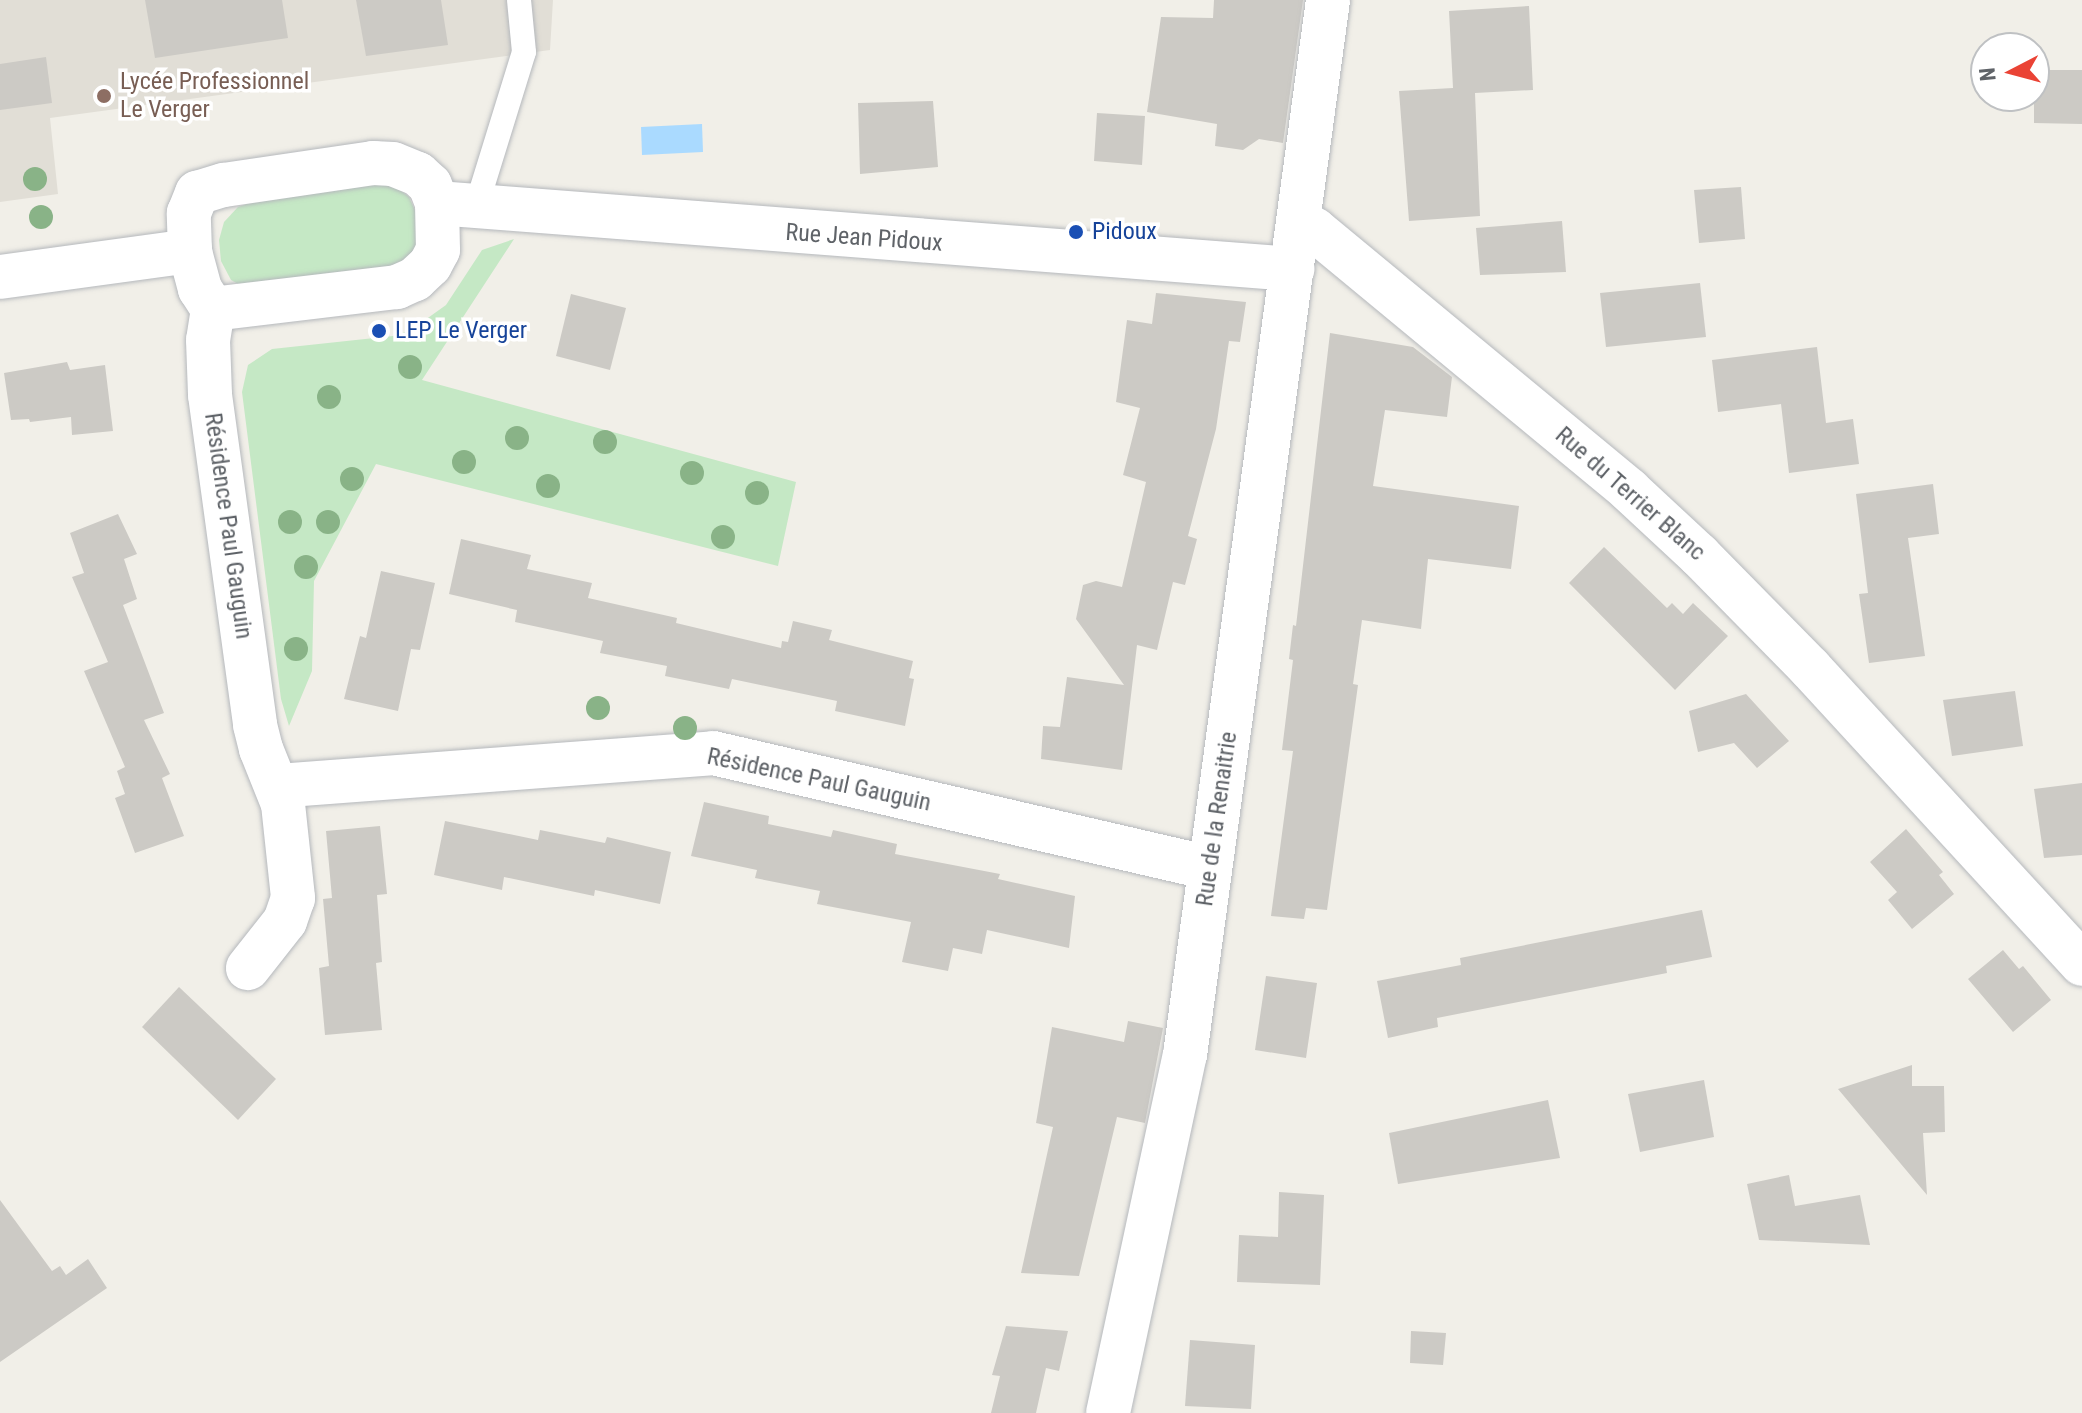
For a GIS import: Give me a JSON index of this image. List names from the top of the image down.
{
  "streets": {
    "street": [
      "Rue Jean Pidoux",
      "Rue du Terrier Blanc",
      "Résidence Paul Gauguin",
      "Rue de la Renaitrie"
    ]
  },
  "crossings": [
    ["Rue Jean Pidoux", "Rue de la Renaitrie"],
    ["Rue du Terrier Blanc", "Rue de la Renaitrie"],
    ["Résidence Paul Gauguin", "Rue de la Renaitrie"]
  ],
  "places": ["Lycée Professionnel Le Verger", "Pidoux", "LEP Le Verger"],
  "north": "left"
}
